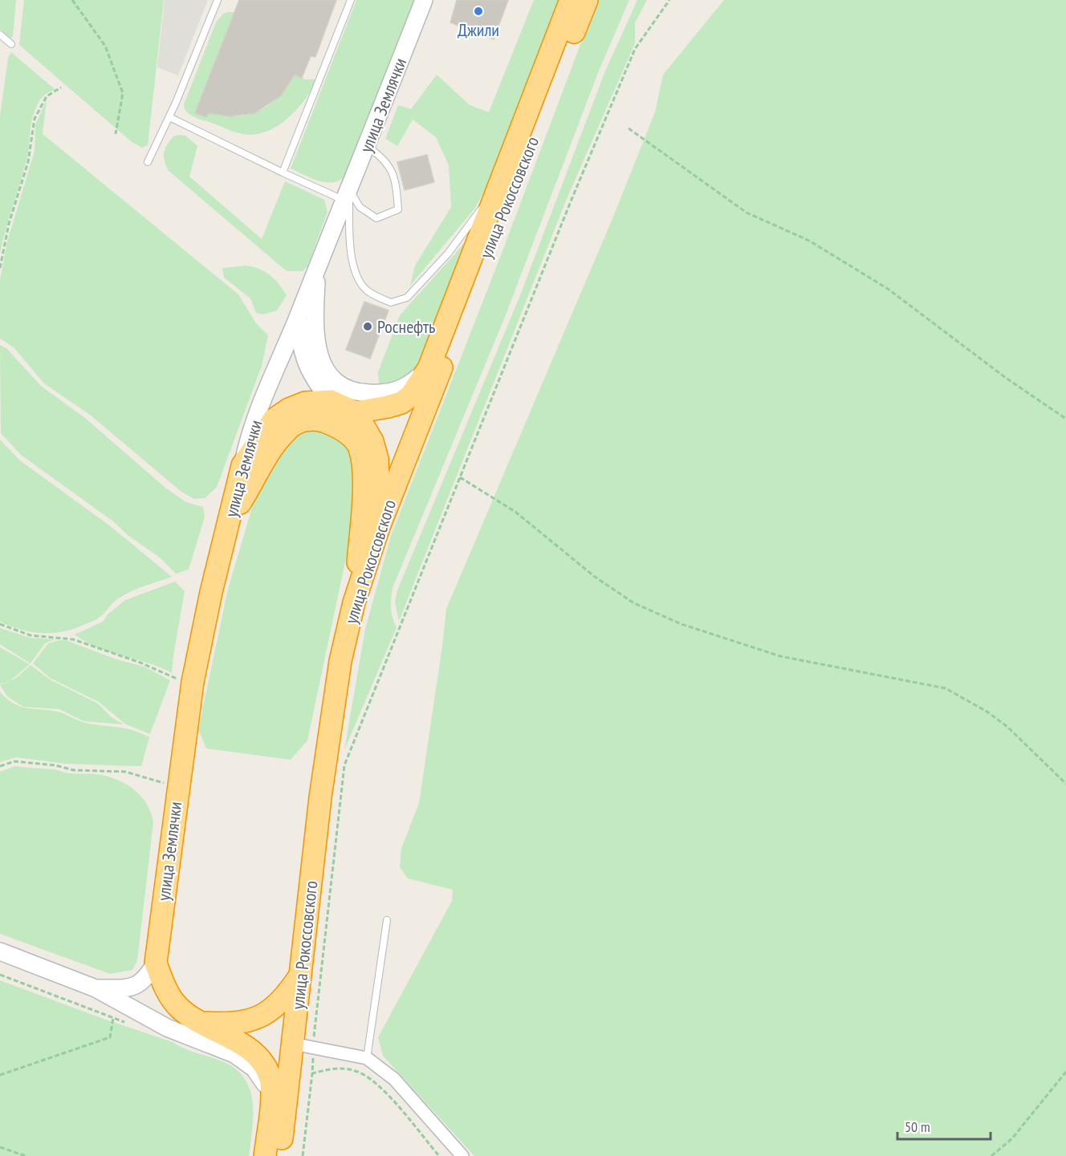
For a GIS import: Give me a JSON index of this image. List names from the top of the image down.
{
  "streets": {
    "highway": ["улица Землячки", "улица Рокоссовского"]
  },
  "places": ["Джили", "Роснефть"],
  "scale_bar": "50 m"
}
